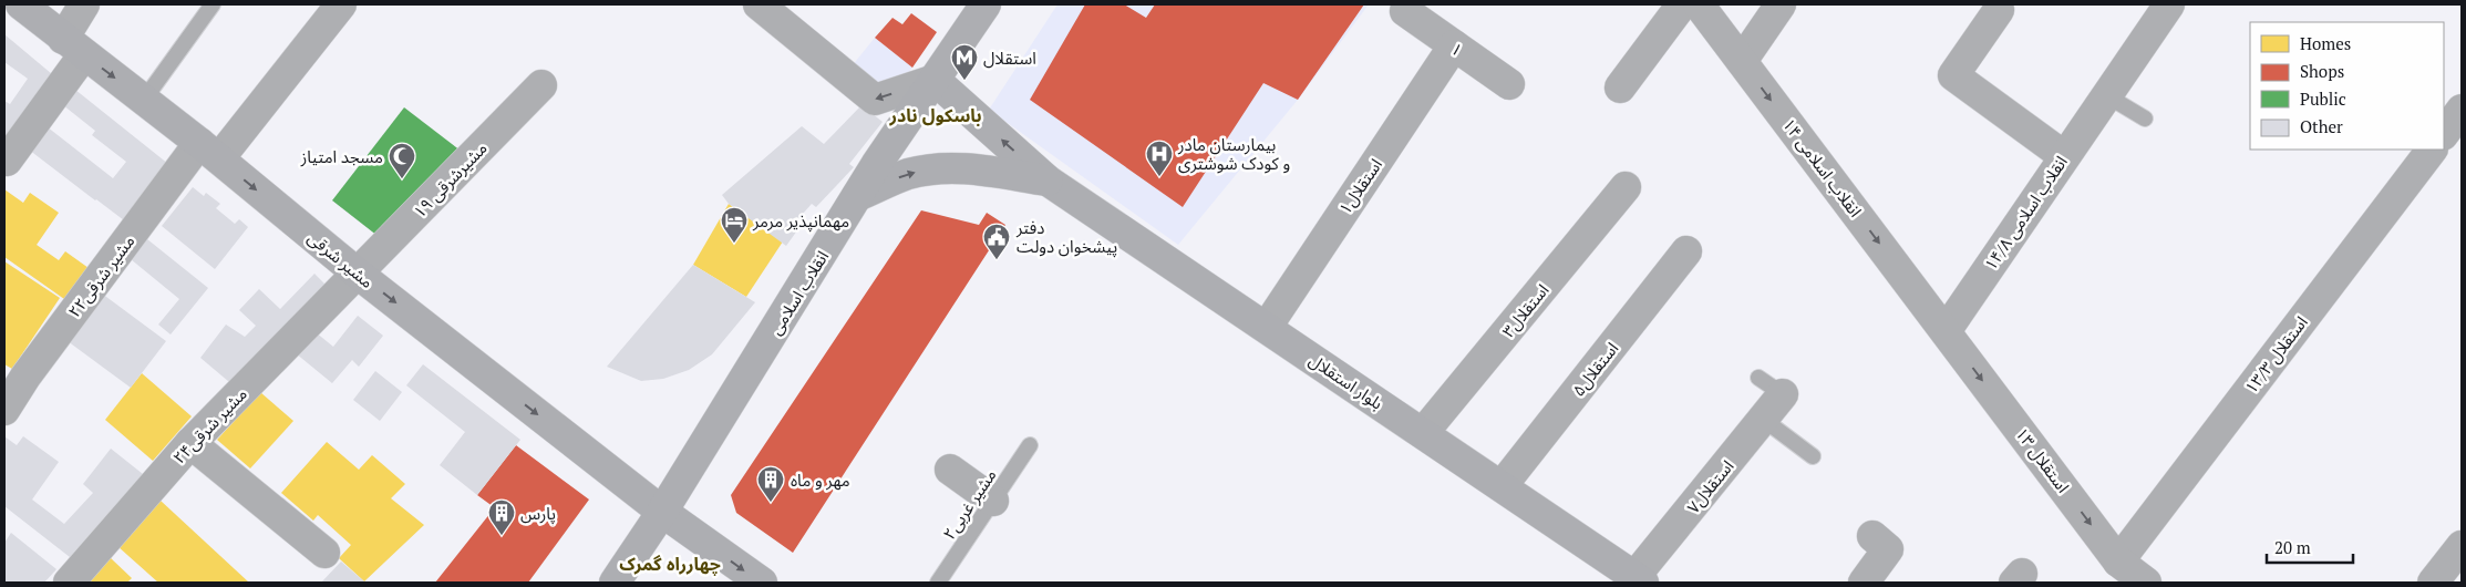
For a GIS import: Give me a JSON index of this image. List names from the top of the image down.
{
  "streets": {
    "main road": ["مشیر شرقی", "انقلاب اسلامی", "بلوار استقلال"],
    "street": [
      "۱",
      "۱۴ انقلاب اسلامی",
      "مشیرشرقی ۱۹",
      "استقلال۱",
      "۱۴/۸ انقلاب اسلامی",
      "مشیر شرقی۲۲",
      "استقلال۳",
      "۱۳/۳ استقلال",
      "استقلال۵",
      "مشیر شرقی۲۴",
      "۱۳ استقلال",
      "استقلال۷"
    ],
    "lane": ["۲مشیر غربی"]
  },
  "crossings": [
    ["۱", "استقلال۱"],
    ["۱۴ انقلاب اسلامی", "۱۴/۸ انقلاب اسلامی"],
    ["۱۴ انقلاب اسلامی", "۱۳ استقلال"],
    ["مشیرشرقی ۱۹", "مشیر شرقی"],
    ["مشیرشرقی ۱۹", "مشیر شرقی۲۴"],
    ["استقلال۱", "بلوار استقلال"],
    ["۱۴/۸ انقلاب اسلامی", "۱۳ استقلال"],
    ["مشیر شرقی", "مشیر شرقی۲۲"],
    ["مشیر شرقی", "انقلاب اسلامی"],
    ["مشیر شرقی", "مشیر شرقی۲۴"],
    ["انقلاب اسلامی", "بلوار استقلال"],
    ["استقلال۳", "بلوار استقلال"],
    ["۱۳/۳ استقلال", "۱۳ استقلال"],
    ["استقلال۵", "بلوار استقلال"],
    ["بلوار استقلال", "استقلال۷"]
  ],
  "one_way": ["۱۴ انقلاب اسلامی", "مشیر شرقی", "۱۳ استقلال"],
  "districts": ["باسکول نادر", "چهارراه گمرک"],
  "places": {
    "metro station": ["استقلال"],
    "hospital": ["بیمارستان مادر و کودک شوشتری"],
    "mosque": ["مسجد امتیاز"],
    "hotel": ["مهمانپذیر مرمر"],
    "public building": ["دفتر پیشخوان دولت"],
    "building": ["مهر و ماه", "پارس"]
  },
  "legend": [
    "Homes",
    "Shops",
    "Public",
    "Other"
  ],
  "scale_bar": "20 m"
}
